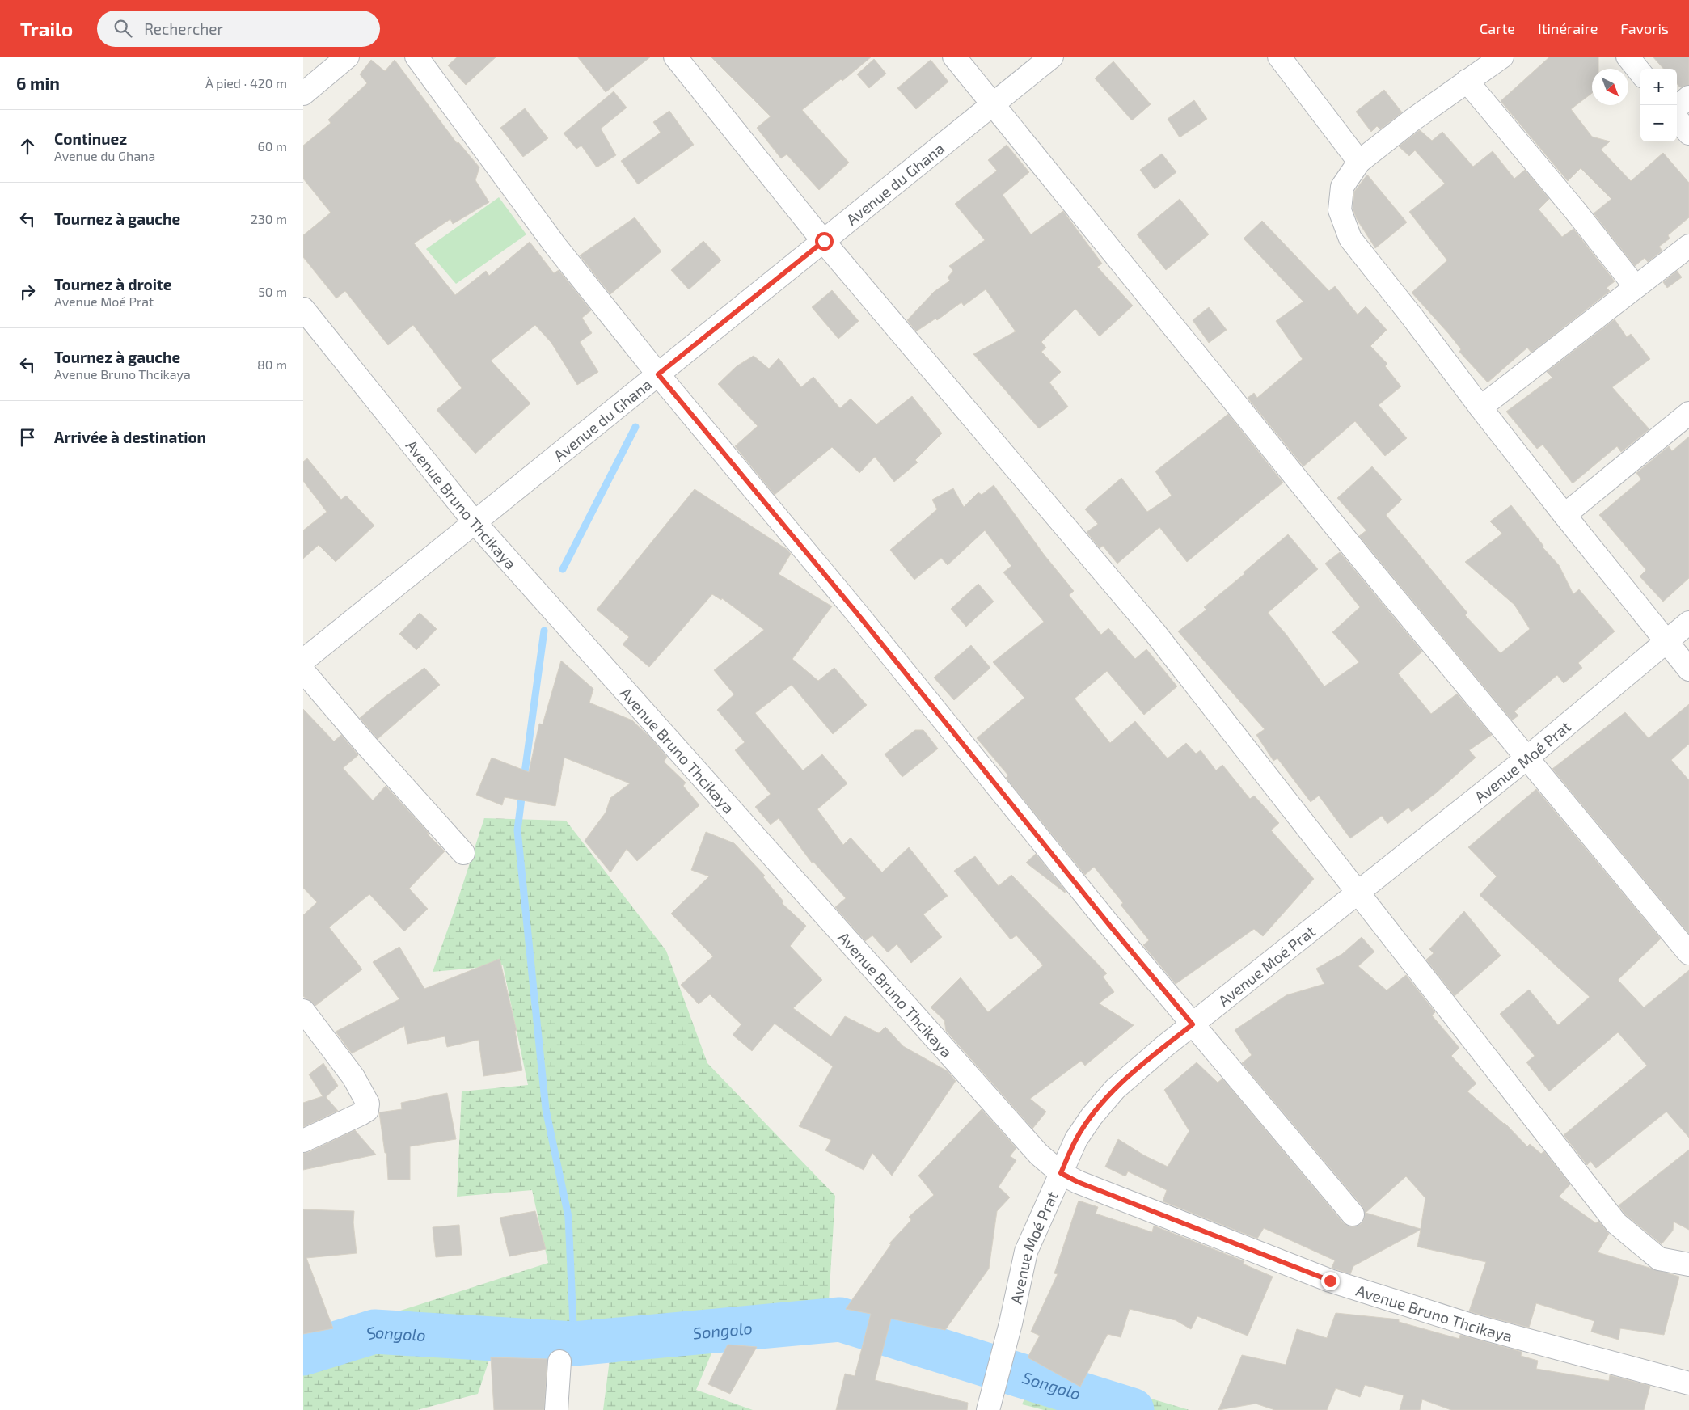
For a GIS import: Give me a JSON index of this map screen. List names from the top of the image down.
{
  "streets": {
    "street": ["Avenue du Ghana", "Avenue Bruno Thcikaya", "Avenue Moé Prat"]
  },
  "crossings": [
    ["Avenue du Ghana", "Avenue Bruno Thcikaya"],
    ["Avenue Bruno Thcikaya", "Avenue Moé Prat"]
  ],
  "water": ["Songolo"],
  "north": "bottom right",
  "page": {
    "header": "Trailo",
    "search": "Rechercher",
    "nav": ["Carte", "Itinéraire", "Favoris"],
    "heading": ["6 min", "À pied · 420 m"],
    "map_buttons": ["+", "−"],
    "list": [
      ["Continuez", "Avenue du Ghana", "60 m"],
      ["Tournez à gauche", "230 m"],
      ["Tournez à droite", "Avenue Moé Prat", "50 m"],
      ["Tournez à gauche", "Avenue Bruno Thcikaya", "80 m"],
      "Arrivée à destination"
    ]
  }
}
